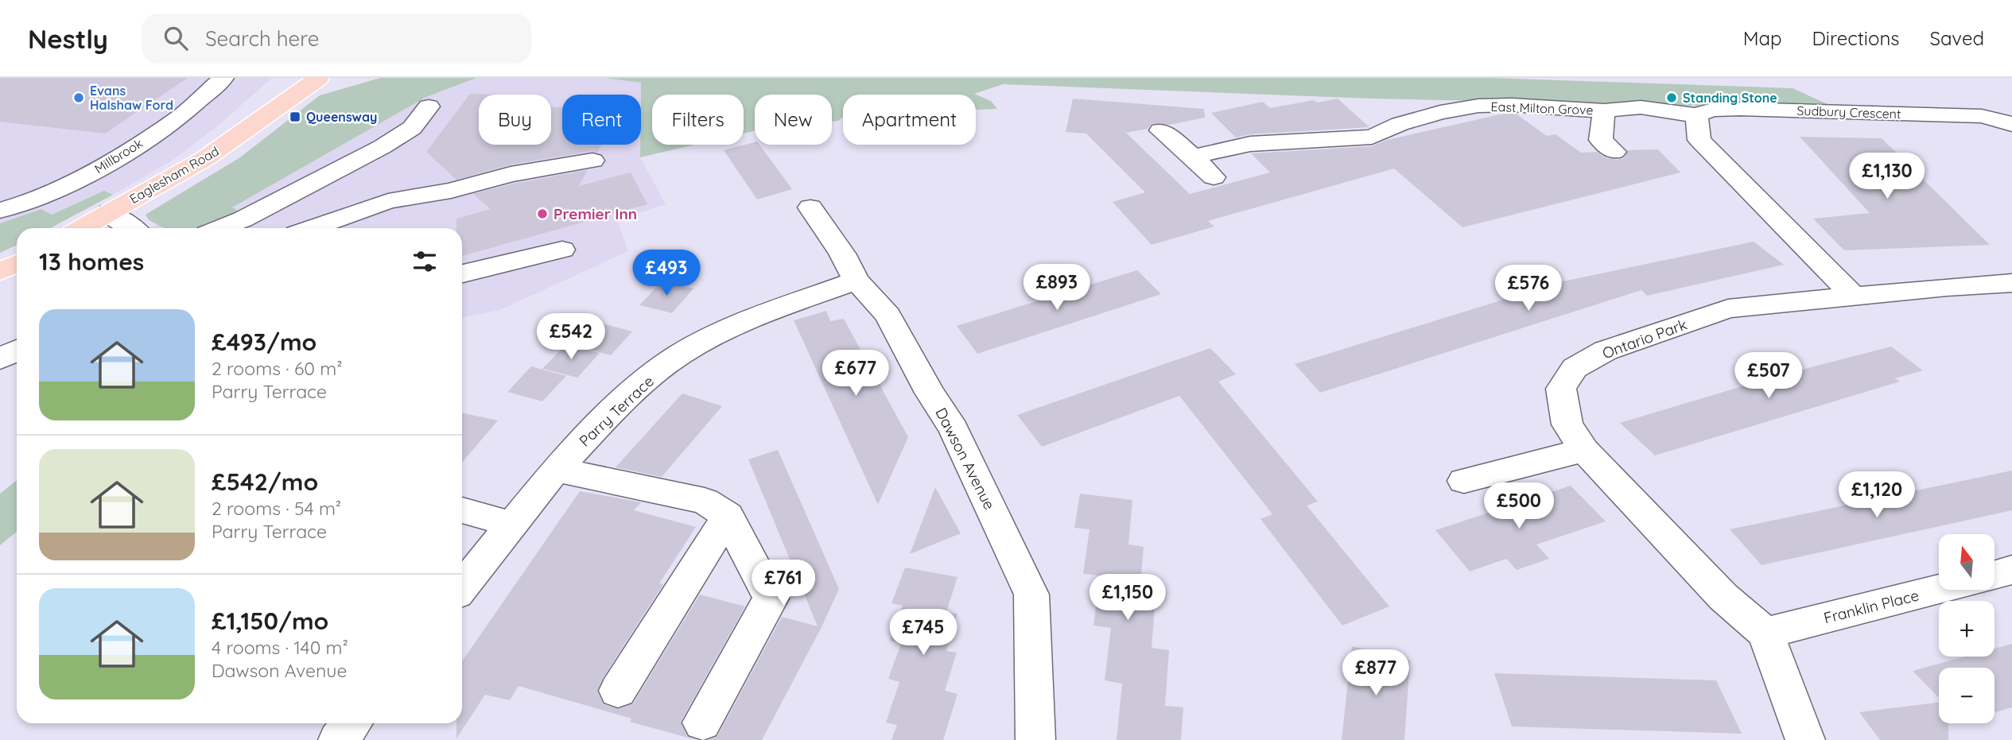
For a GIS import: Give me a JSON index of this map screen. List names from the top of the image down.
{
  "streets": {
    "main road": ["Eaglesham Road"],
    "street": [
      "East Milton Grove",
      "Sudbury Crescent",
      "Millbrook",
      "Ontario Park",
      "Parry Terrace",
      "Dawson Avenue",
      "Franklin Place"
    ]
  },
  "crossings": [
    ["East Milton Grove", "Sudbury Crescent"],
    ["Ontario Park", "Franklin Place"],
    ["Parry Terrace", "Dawson Avenue"]
  ],
  "places": {
    "other": ["Evans Halshaw Ford", "Standing Stone", "Premier Inn"],
    "transit": ["Queensway"]
  },
  "north": "top",
  "page": {
    "header": "Nestly",
    "search": "Search here",
    "nav": ["Map", "Directions", "Saved"],
    "chip": [
      "Buy",
      "Rent",
      "Filters",
      "New",
      "Apartment"
    ],
    "price": [
      "£1,130",
      "£493",
      "£893",
      "£576",
      "£542",
      "£677",
      "£507",
      "£1,120",
      "£500",
      "£761",
      "£1,150",
      "£745",
      "£877"
    ],
    "heading": "13 homes",
    "list": [
      {
        "name": "£493/mo",
        "note": "2 rooms · 60 m² · Parry Terrace"
      },
      {
        "name": "£542/mo",
        "note": "2 rooms · 54 m² · Parry Terrace"
      },
      {
        "name": "£1,150/mo",
        "note": "4 rooms · 140 m² · Dawson Avenue"
      }
    ],
    "map_buttons": ["+", "−"]
  }
}
